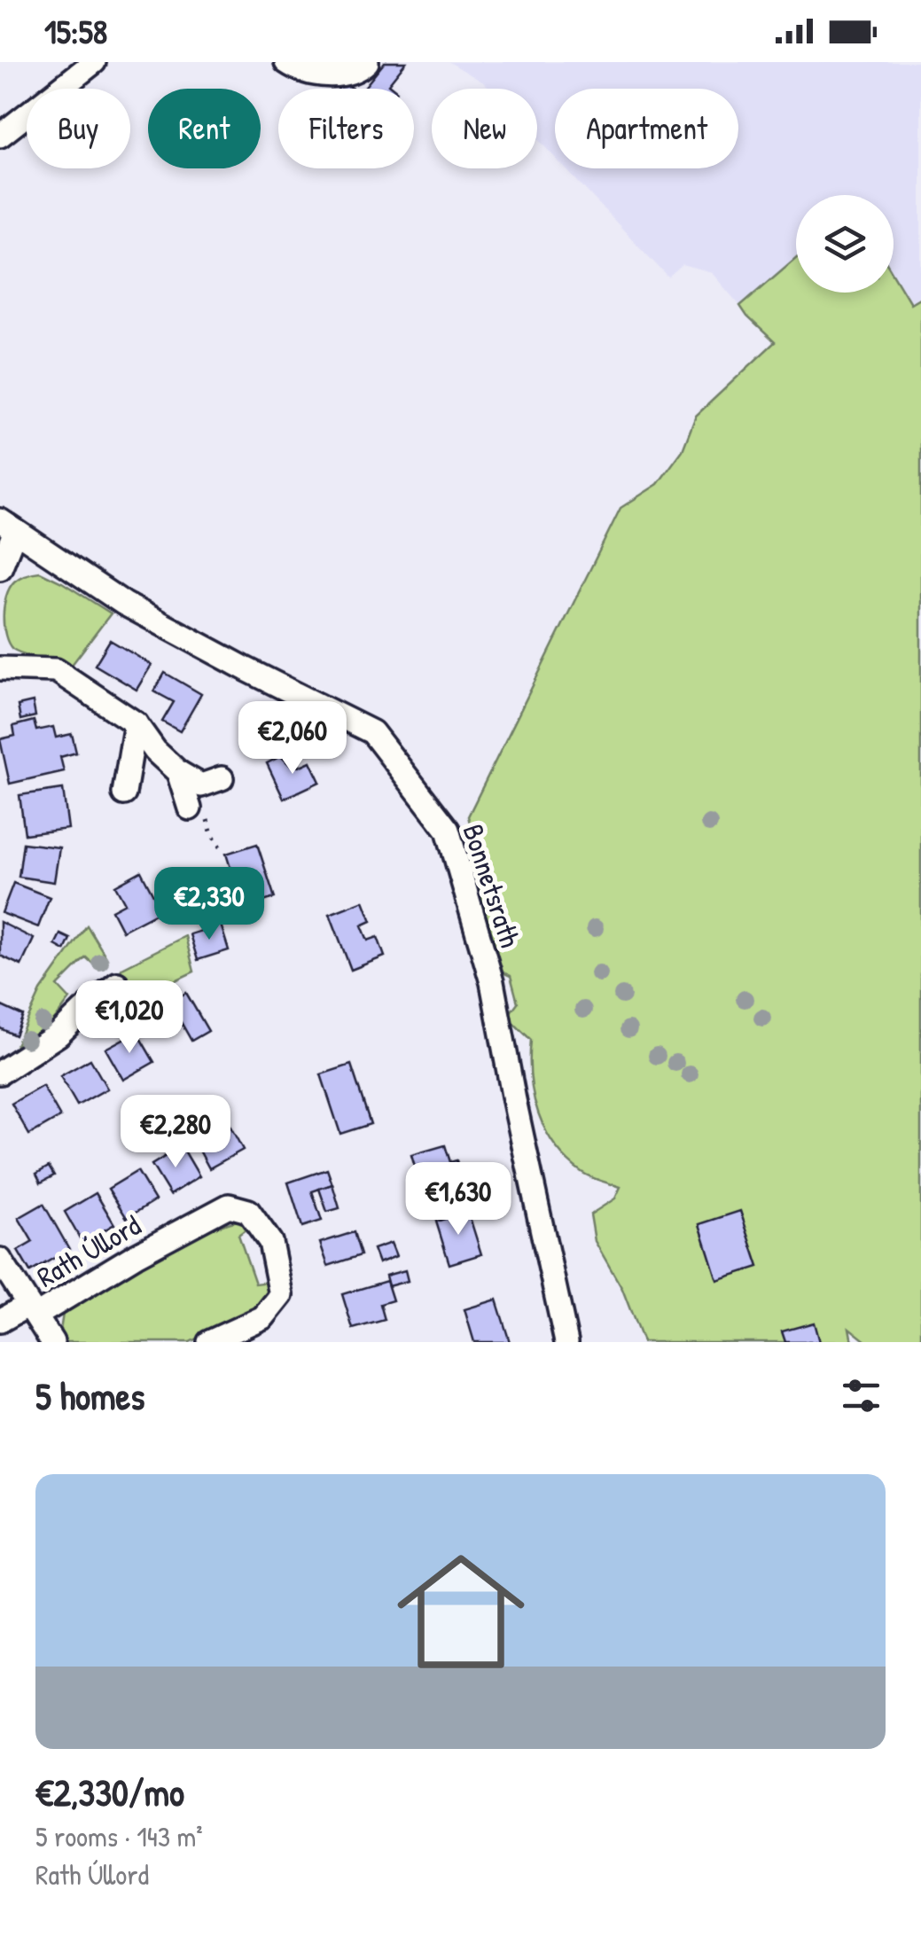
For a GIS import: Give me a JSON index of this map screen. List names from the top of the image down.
{
  "streets": {
    "street": ["Bonnetsrath", "Rath Úllord"]
  },
  "page": {
    "status": "15:58",
    "chip": [
      "Buy",
      "Rent",
      "Filters",
      "New",
      "Apartment"
    ],
    "price": [
      "€2,060",
      "€2,330",
      "€1,020",
      "€2,280",
      "€1,630"
    ],
    "heading": "5 homes",
    "list": [
      {
        "name": "€2,330/mo",
        "note": "5 rooms · 143 m² · Rath Úllord"
      }
    ]
  }
}
